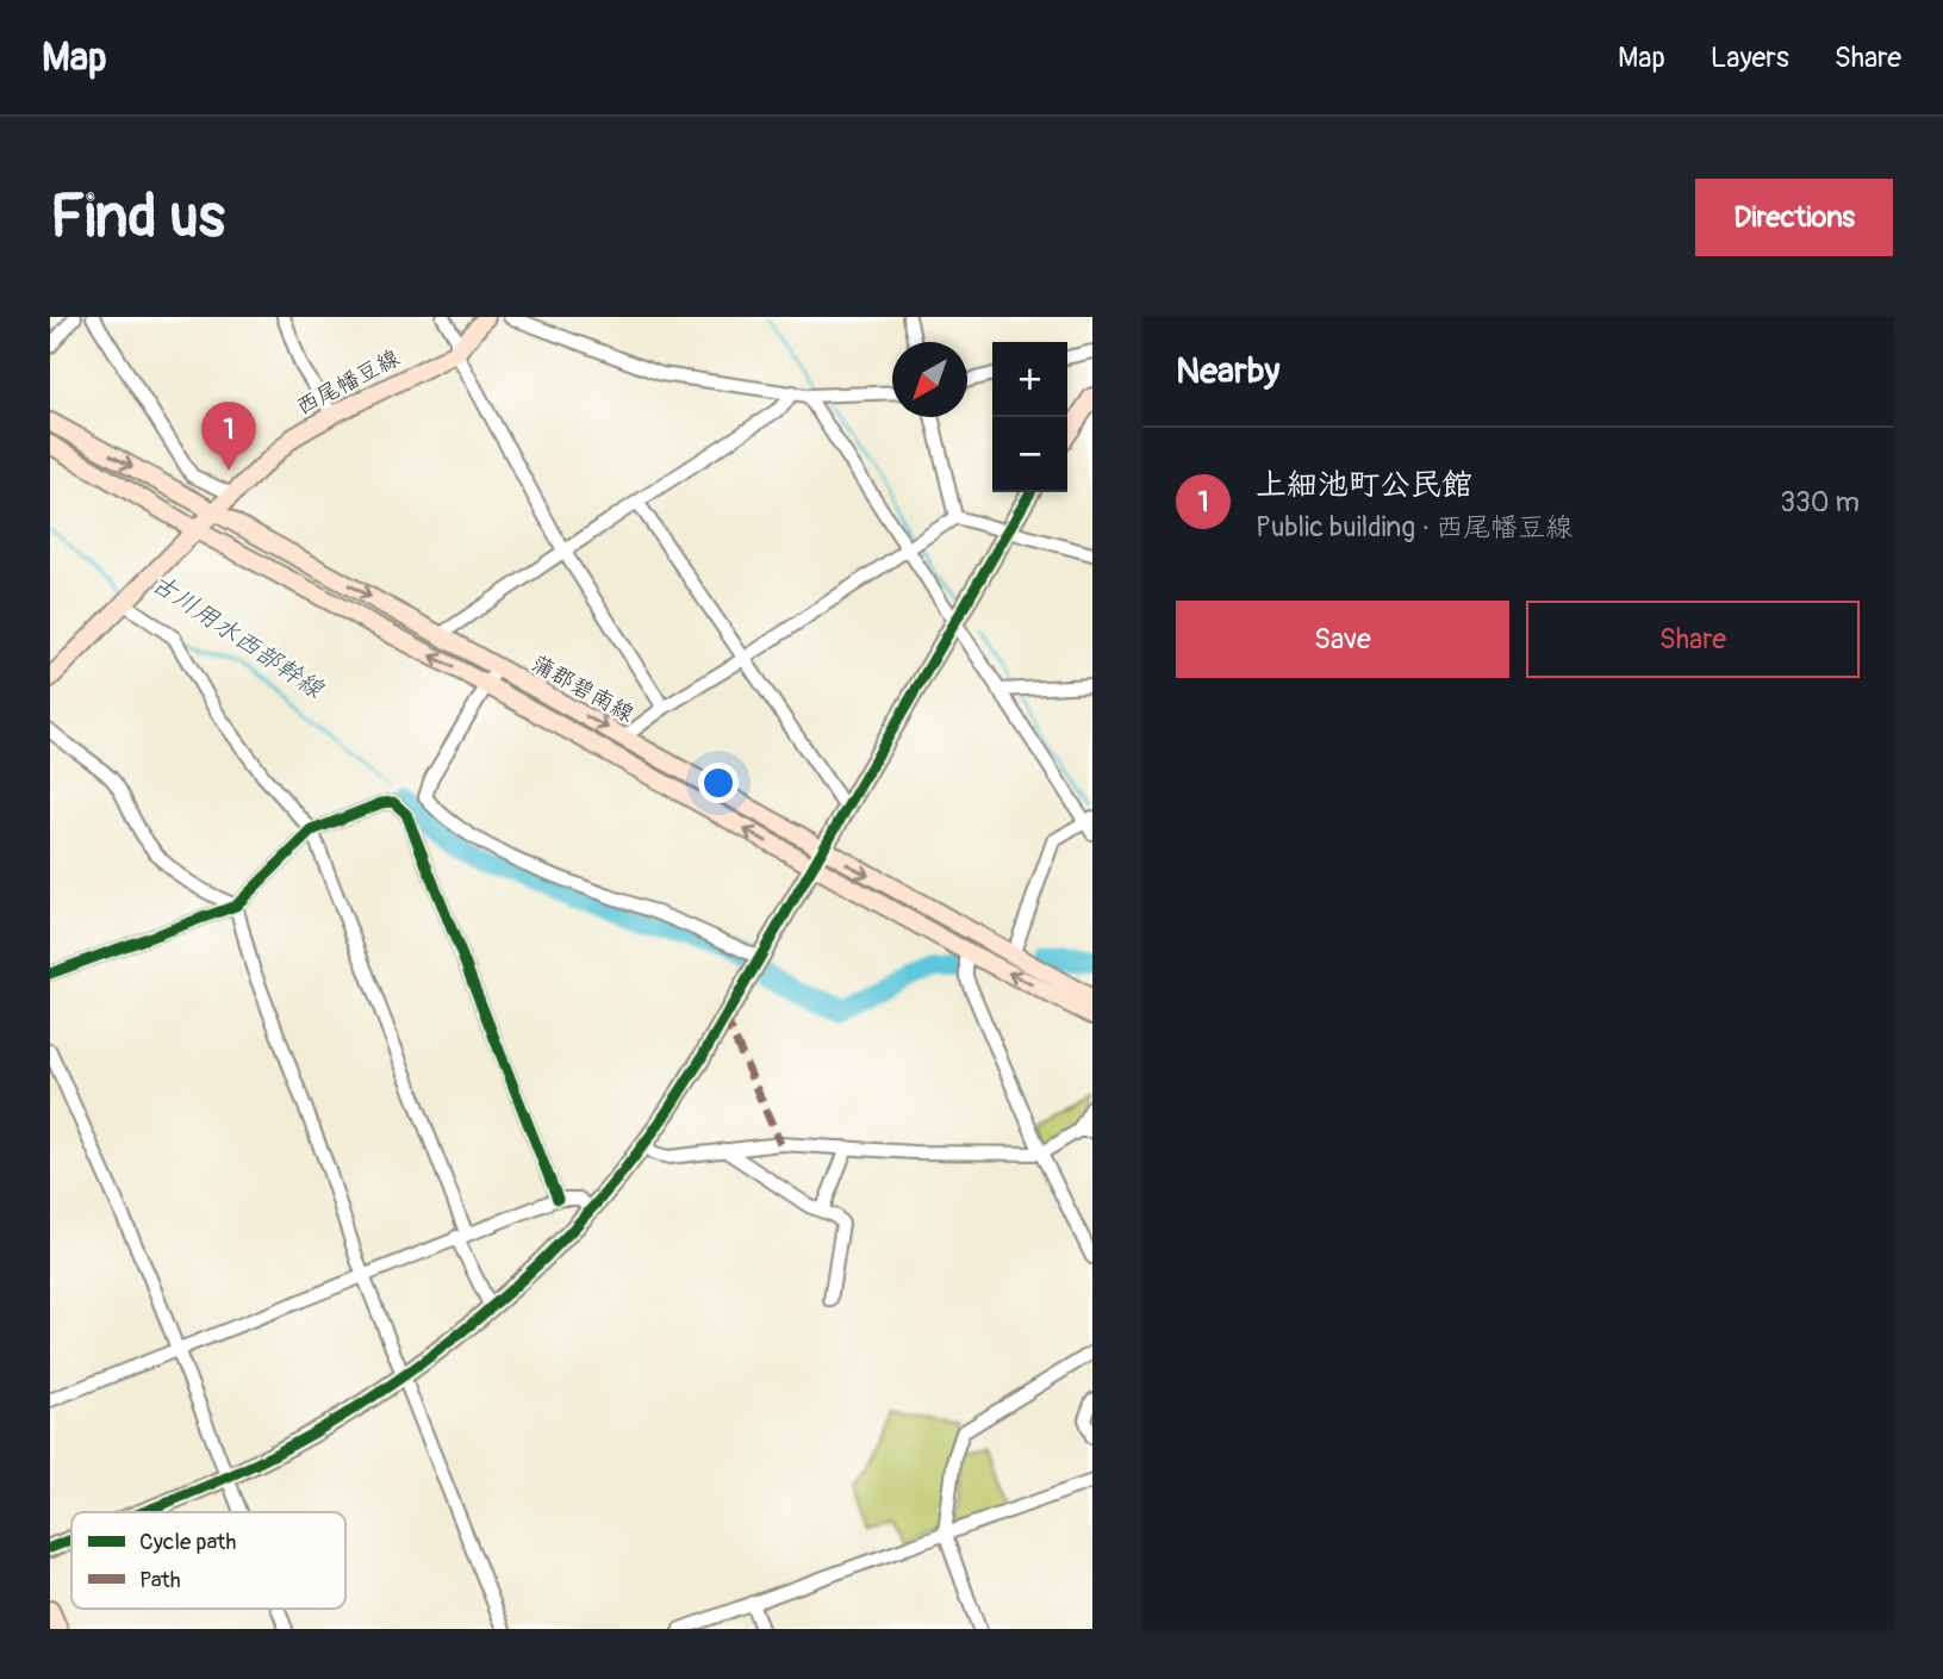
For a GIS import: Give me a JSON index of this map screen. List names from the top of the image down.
{
  "streets": {
    "main road": ["西尾幡豆線", "蒲郡碧南線"]
  },
  "crossings": [
    ["西尾幡豆線", "蒲郡碧南線"]
  ],
  "water": ["古川用水西部幹線"],
  "legend": ["Cycle path", "Path"],
  "north": "bottom left",
  "page": {
    "header": "Map",
    "nav": ["Map", "Layers", "Share"],
    "buttons": [
      "Directions",
      ["Save", "Share"]
    ],
    "title": "Find us",
    "heading": "Nearby",
    "map_buttons": ["+", "−"],
    "pins": "1",
    "list": [
      {
        "mark": "1",
        "name": "上細池町公民館",
        "note": "Public building · 西尾幡豆線",
        "value": "330 m"
      }
    ]
  }
}
